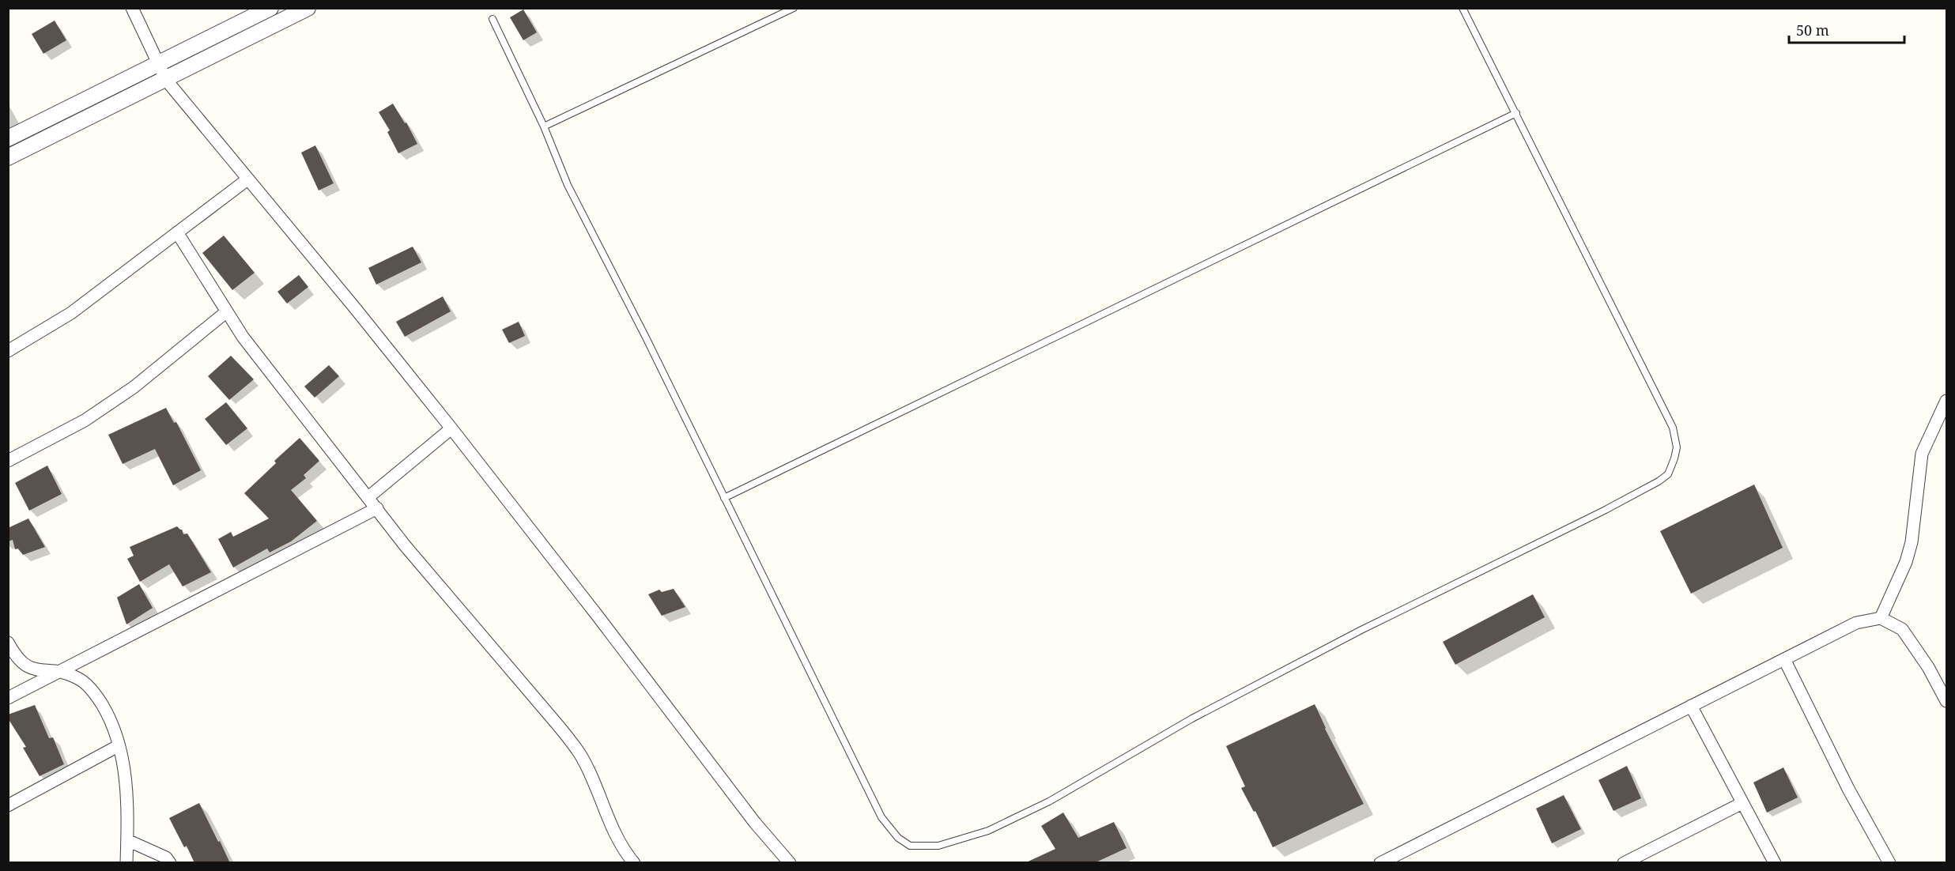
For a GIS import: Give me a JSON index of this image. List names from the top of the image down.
{
  "scale_bar": "50 m"
}
